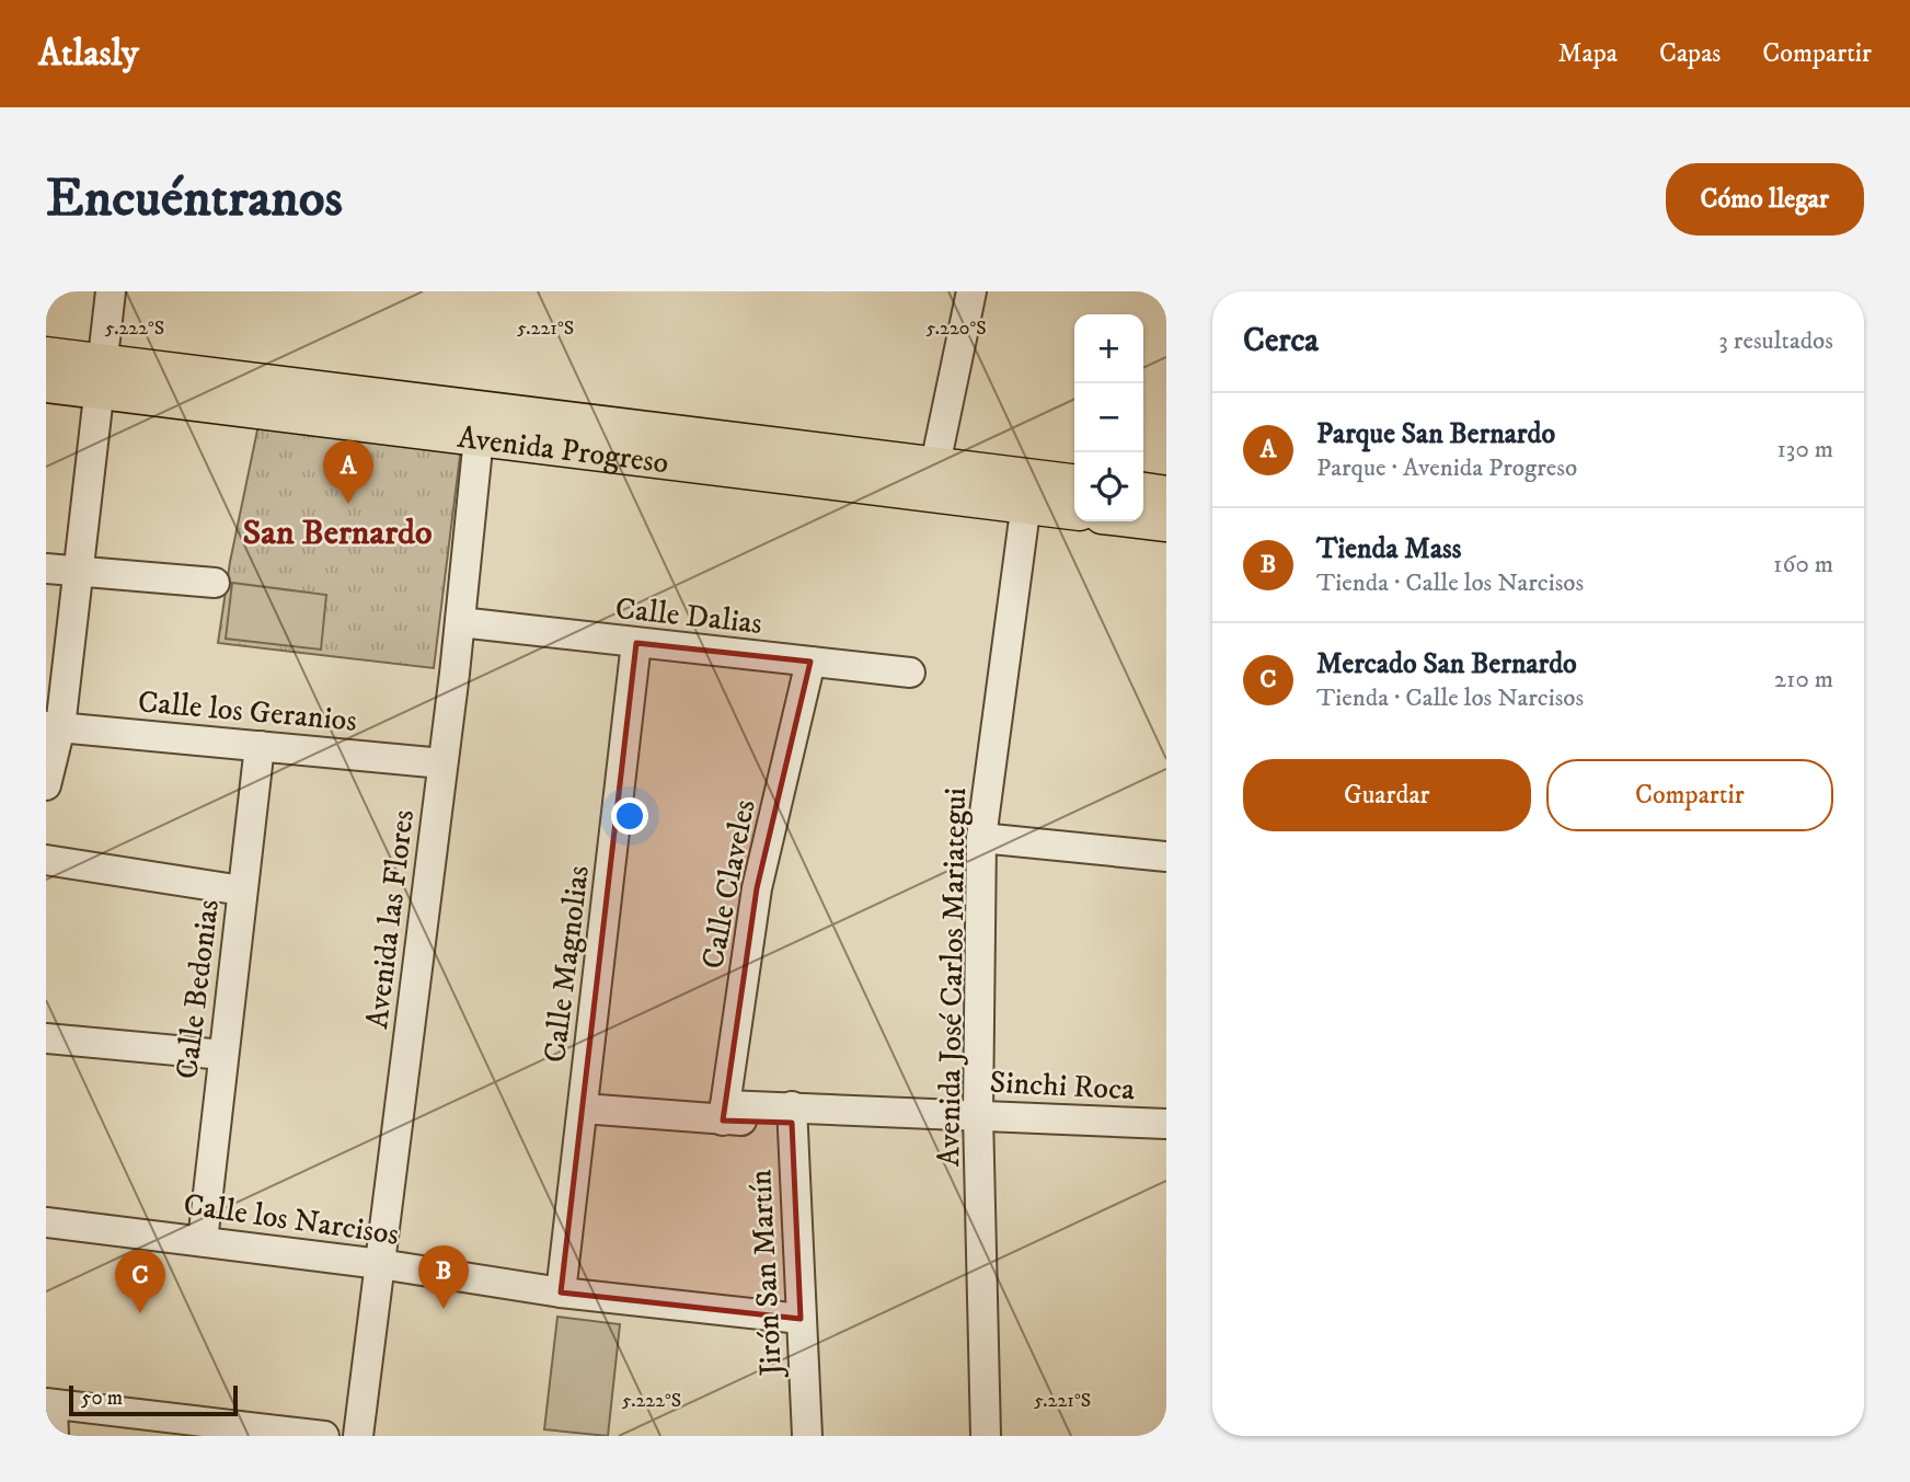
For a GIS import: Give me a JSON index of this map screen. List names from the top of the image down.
{
  "streets": {
    "main road": ["Avenida Progreso"],
    "street": [
      "Calle Dalias",
      "Calle los Geranios",
      "Calle Claveles",
      "Avenida las Flores",
      "Calle Magnolias",
      "Avenida José Carlos Mariategui",
      "Calle Bedonias",
      "Sinchi Roca",
      "Calle los Narcisos",
      "Jirón San Martín"
    ]
  },
  "crossings": [
    ["Avenida Progreso", "Avenida las Flores"],
    ["Avenida Progreso", "Avenida José Carlos Mariategui"],
    ["Calle Dalias", "Calle Claveles"],
    ["Calle Dalias", "Avenida las Flores"],
    ["Calle Dalias", "Calle Magnolias"],
    ["Calle los Geranios", "Avenida las Flores"],
    ["Calle los Geranios", "Calle Bedonias"],
    ["Calle Claveles", "Sinchi Roca"],
    ["Avenida las Flores", "Calle los Narcisos"],
    ["Calle Magnolias", "Sinchi Roca"],
    ["Calle Magnolias", "Calle los Narcisos"],
    ["Avenida José Carlos Mariategui", "Sinchi Roca"],
    ["Calle Bedonias", "Calle los Narcisos"],
    ["Sinchi Roca", "Jirón San Martín"],
    ["Calle los Narcisos", "Jirón San Martín"]
  ],
  "districts": ["San Bernardo"],
  "scale_bar": "50 m",
  "page": {
    "header": "Atlasly",
    "nav": ["Mapa", "Capas", "Compartir"],
    "buttons": [
      "Cómo llegar",
      ["Guardar", "Compartir"]
    ],
    "title": "Encuéntranos",
    "heading": ["Cerca", "3 resultados"],
    "map_buttons": ["+", "−"],
    "list": [
      {
        "mark": "A",
        "name": "Parque San Bernardo",
        "note": "Parque · Avenida Progreso",
        "value": "130 m"
      },
      {
        "mark": "B",
        "name": "Tienda Mass",
        "note": "Tienda · Calle los Narcisos",
        "value": "160 m"
      },
      {
        "mark": "C",
        "name": "Mercado San Bernardo",
        "note": "Tienda · Calle los Narcisos",
        "value": "210 m"
      }
    ],
    "pins": ["A", "B", "C"],
    "scale": "50 m"
  },
  "coordinates": ["5.222°S", "5.221°S", "5.220°S"]
}
